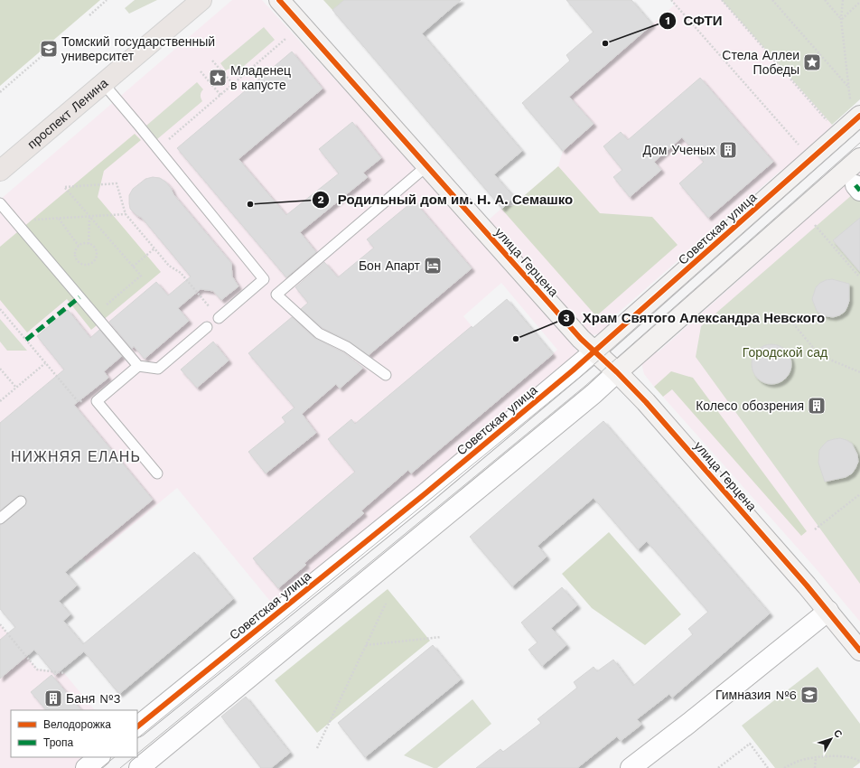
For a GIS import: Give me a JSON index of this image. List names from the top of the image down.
{
  "streets": {
    "main road": ["проспект Ленина"],
    "street": ["Советская улица", "улица Герцена"]
  },
  "crossings": [
    ["Советская улица", "улица Герцена"]
  ],
  "districts": ["НИЖНЯЯ ЕЛАНЬ"],
  "parks": ["Городской сад"],
  "places": {
    "other": ["СФТИ", "Родильный дом им. Н. А. Семашко", "Храм Святого Александра Невского"],
    "school or university": ["Томский государственный университет", "Гимназия №6"],
    "place": ["Стела Аллеи Победы", "Младенец в капусте"],
    "building": ["Дом Ученых", "Колесо обозрения", "Баня №3"],
    "hotel": ["Бон Апарт"]
  },
  "legend": ["Велодорожка", "Тропа"],
  "north": "top right"
}
